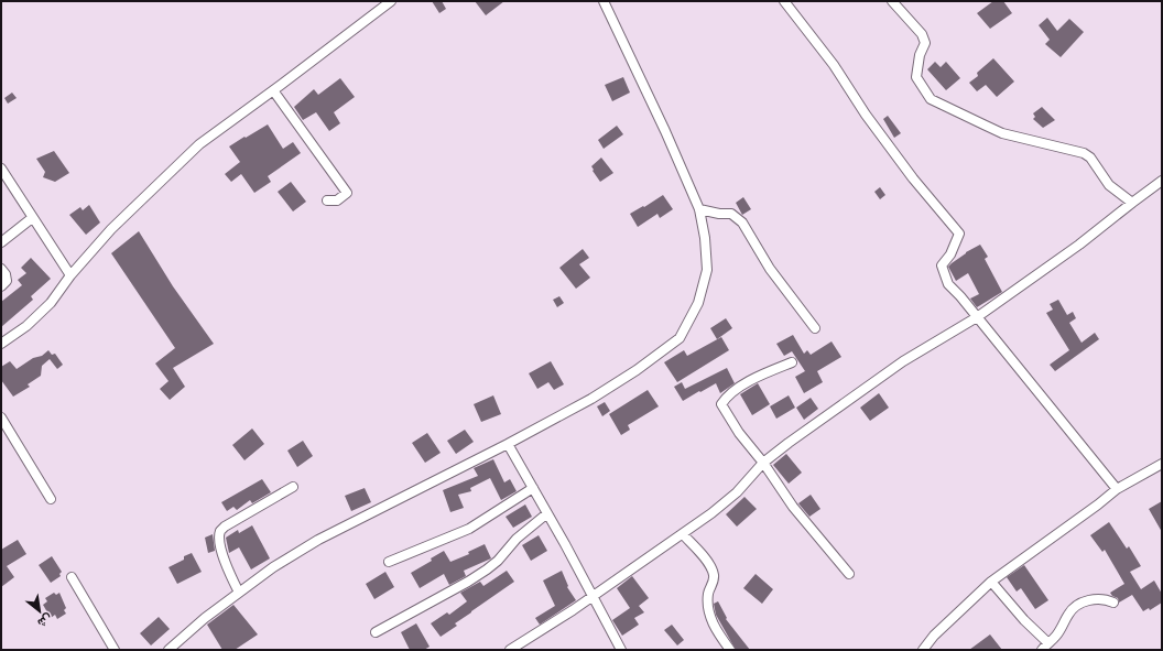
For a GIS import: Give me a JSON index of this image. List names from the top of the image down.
{
  "north": "bottom right"
}
